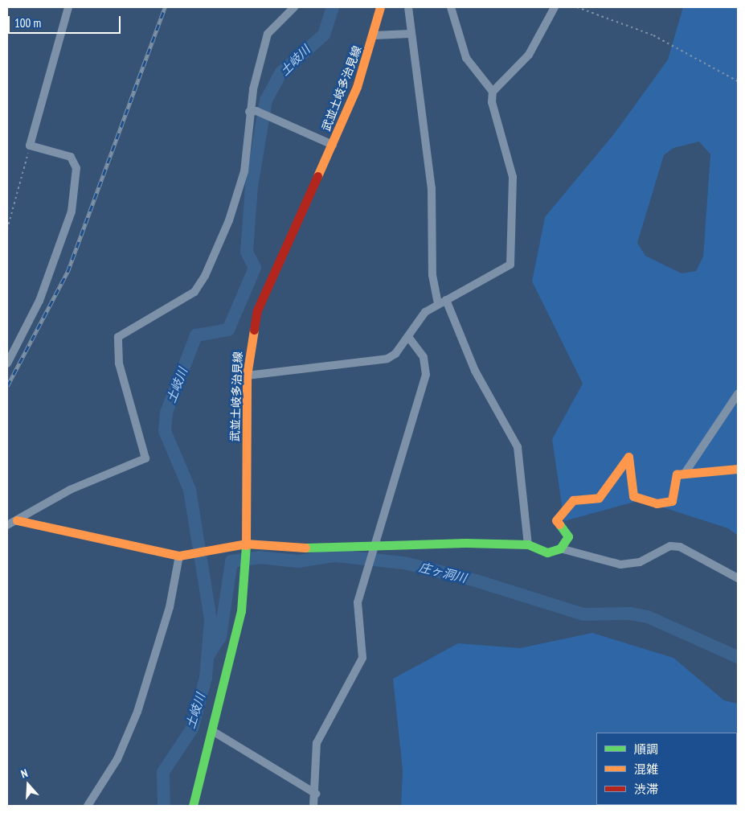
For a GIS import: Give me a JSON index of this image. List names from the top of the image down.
{
  "streets": {
    "street": ["武並土岐多治見線"]
  },
  "water": ["土岐川", "庄ヶ洞川"],
  "legend": ["順調", "混雑", "渋滞"],
  "scale_bar": "100 m",
  "north": "top"
}
